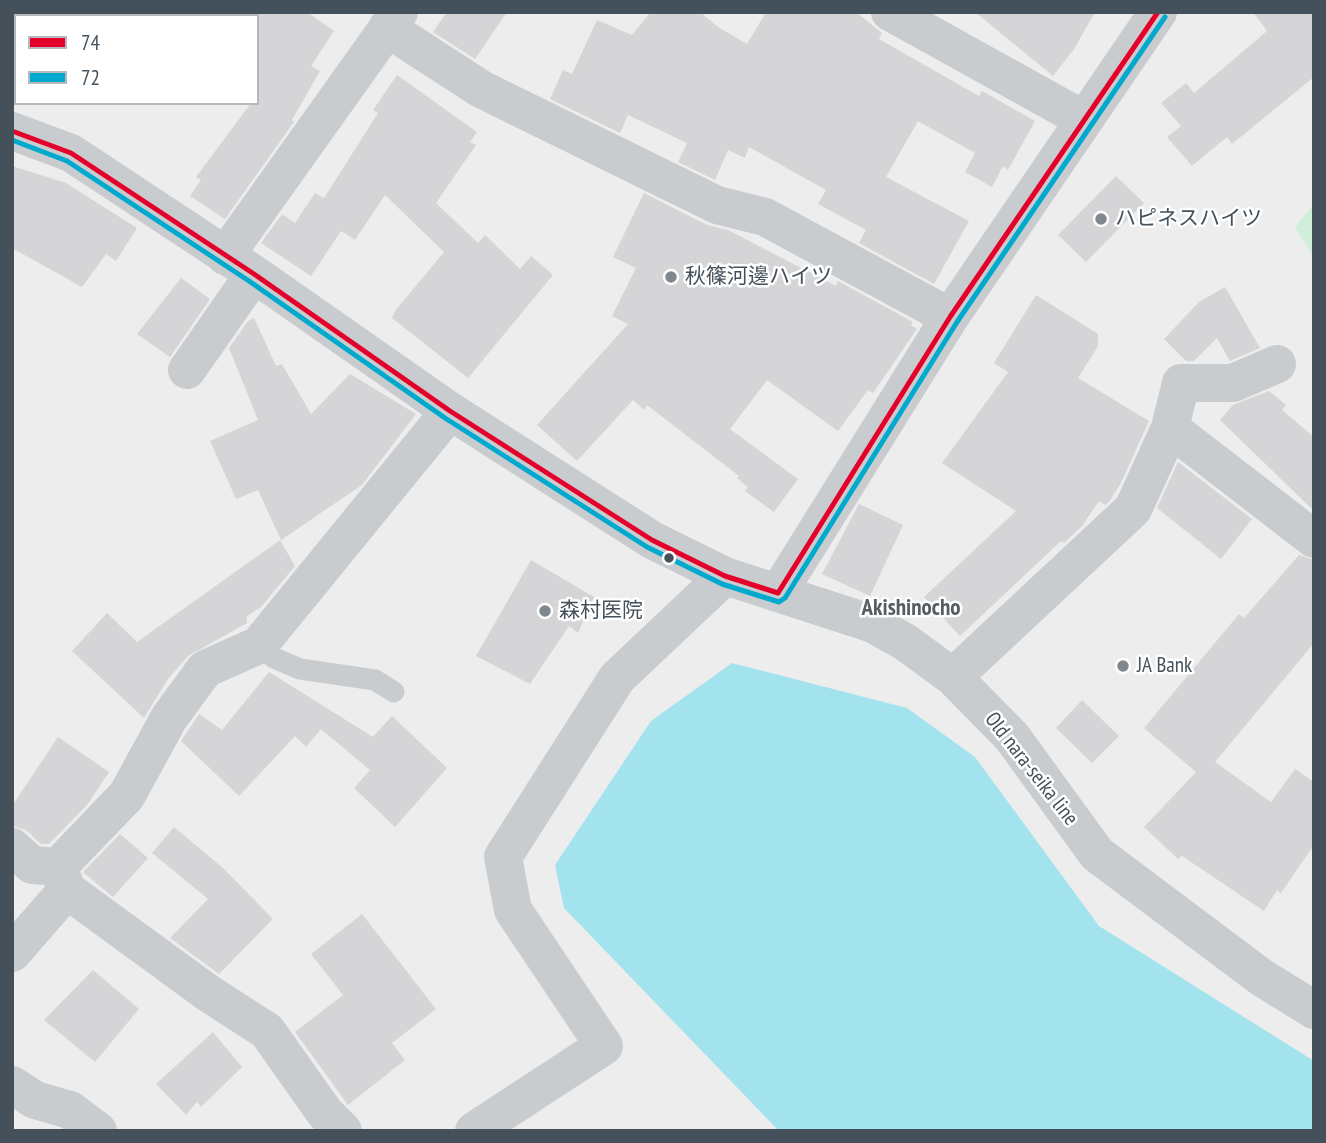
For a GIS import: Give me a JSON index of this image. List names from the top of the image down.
{
  "streets": {
    "street": ["Old nara-seika line"]
  },
  "districts": ["Akishinocho"],
  "places": [
    "ハピネスハイツ",
    "秋篠河邊ハイツ",
    "森村医院",
    "JA Bank"
  ],
  "lines": ["transit line 74", "transit line 72"],
  "legend": ["74", "72"]
}
